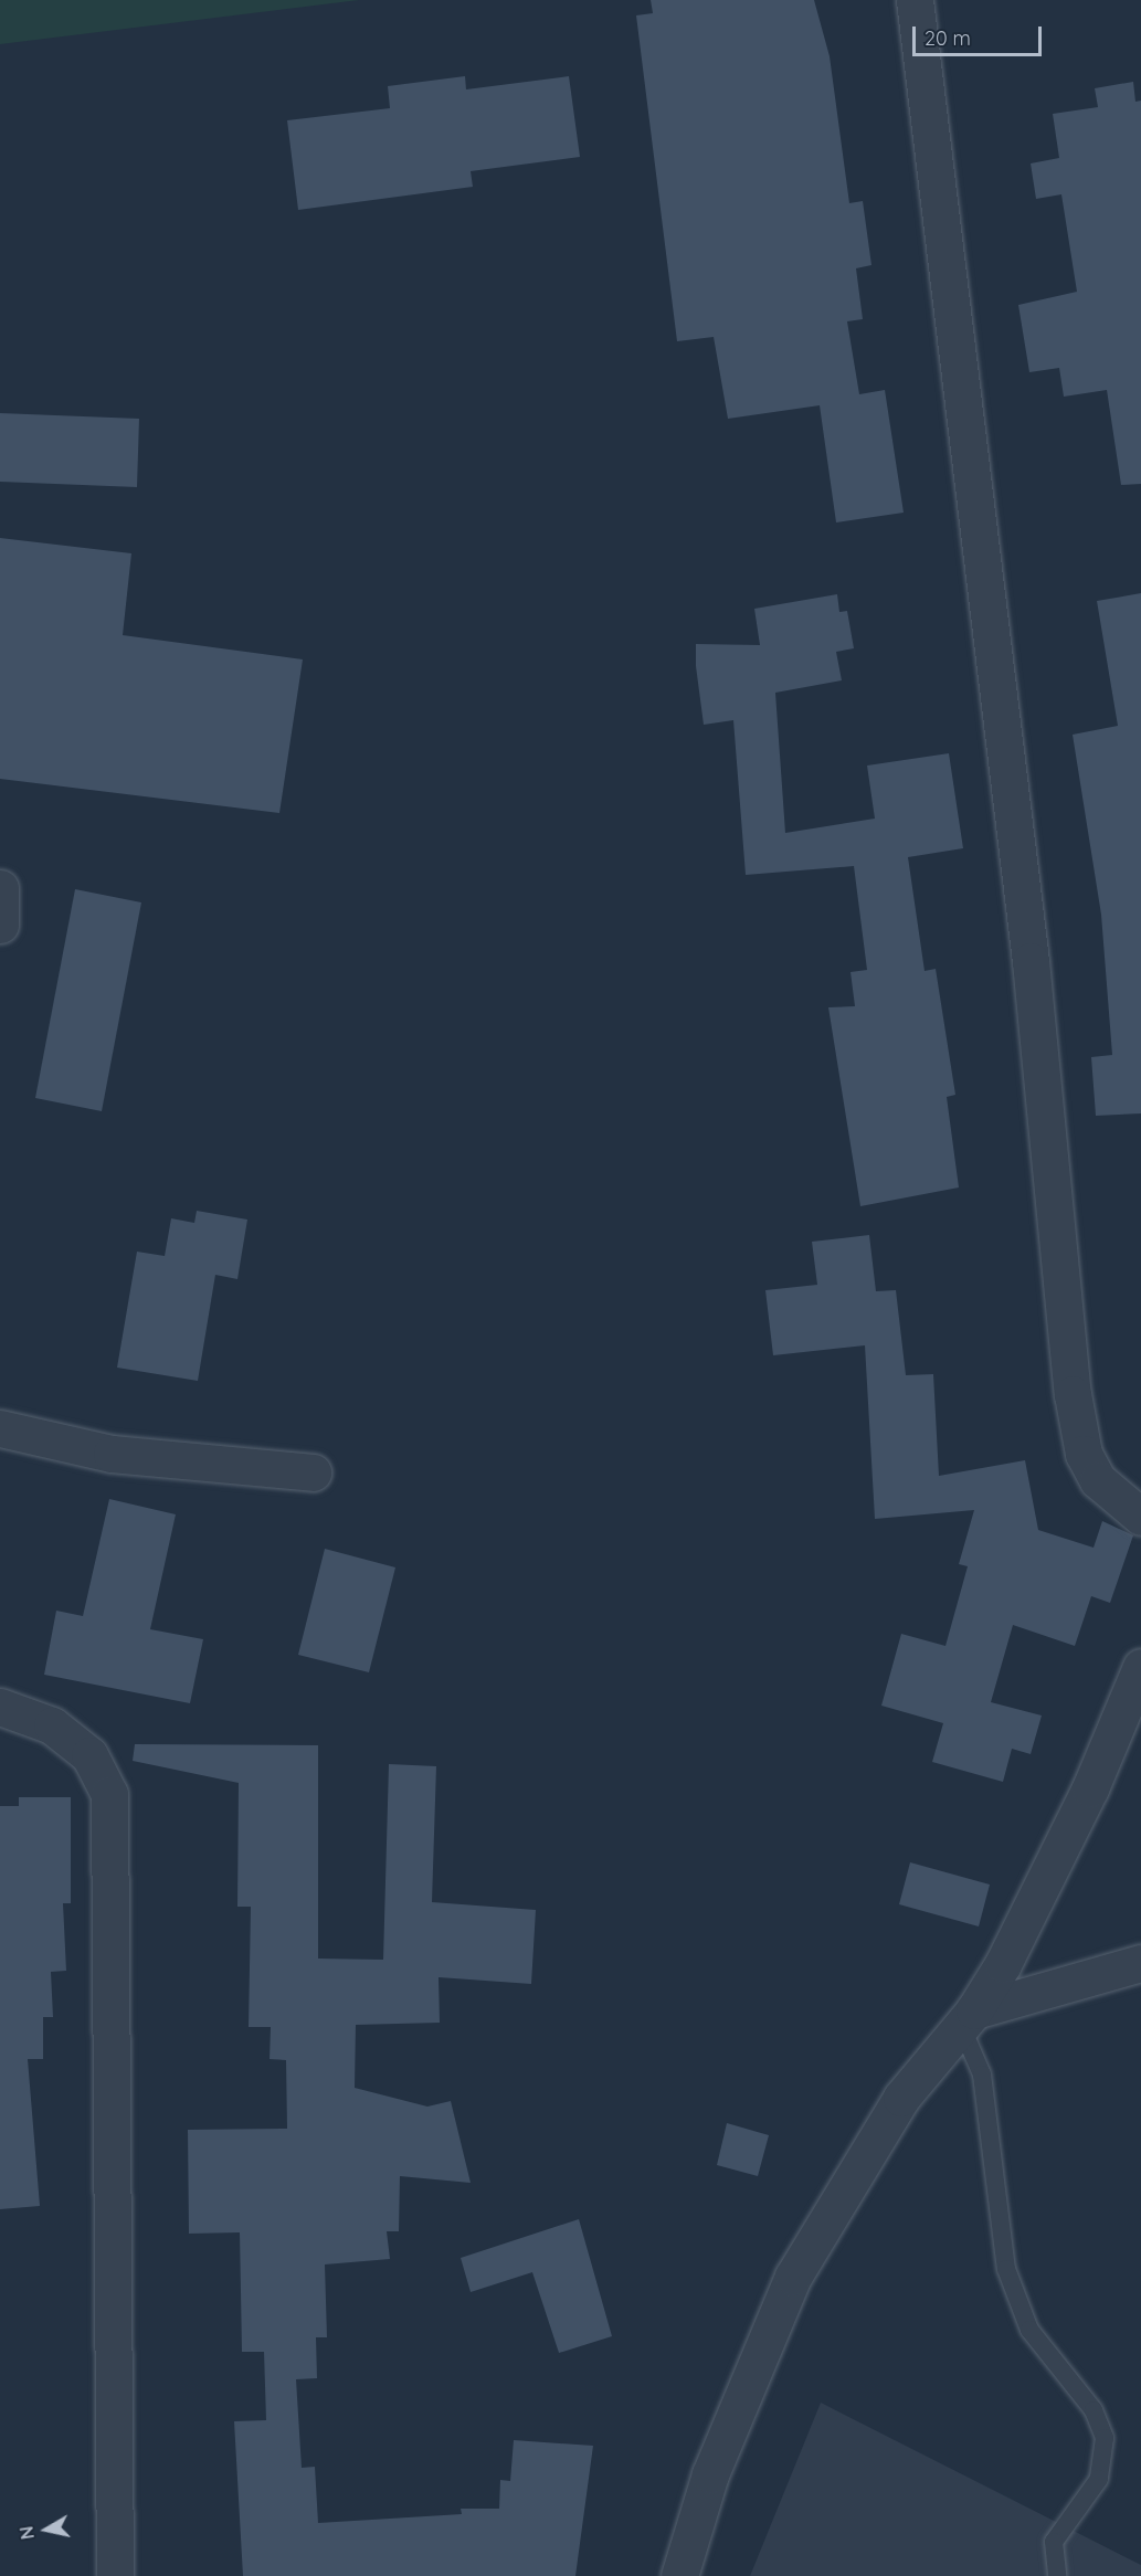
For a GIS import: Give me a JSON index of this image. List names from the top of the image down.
{
  "scale_bar": "20 m",
  "north": "left"
}
